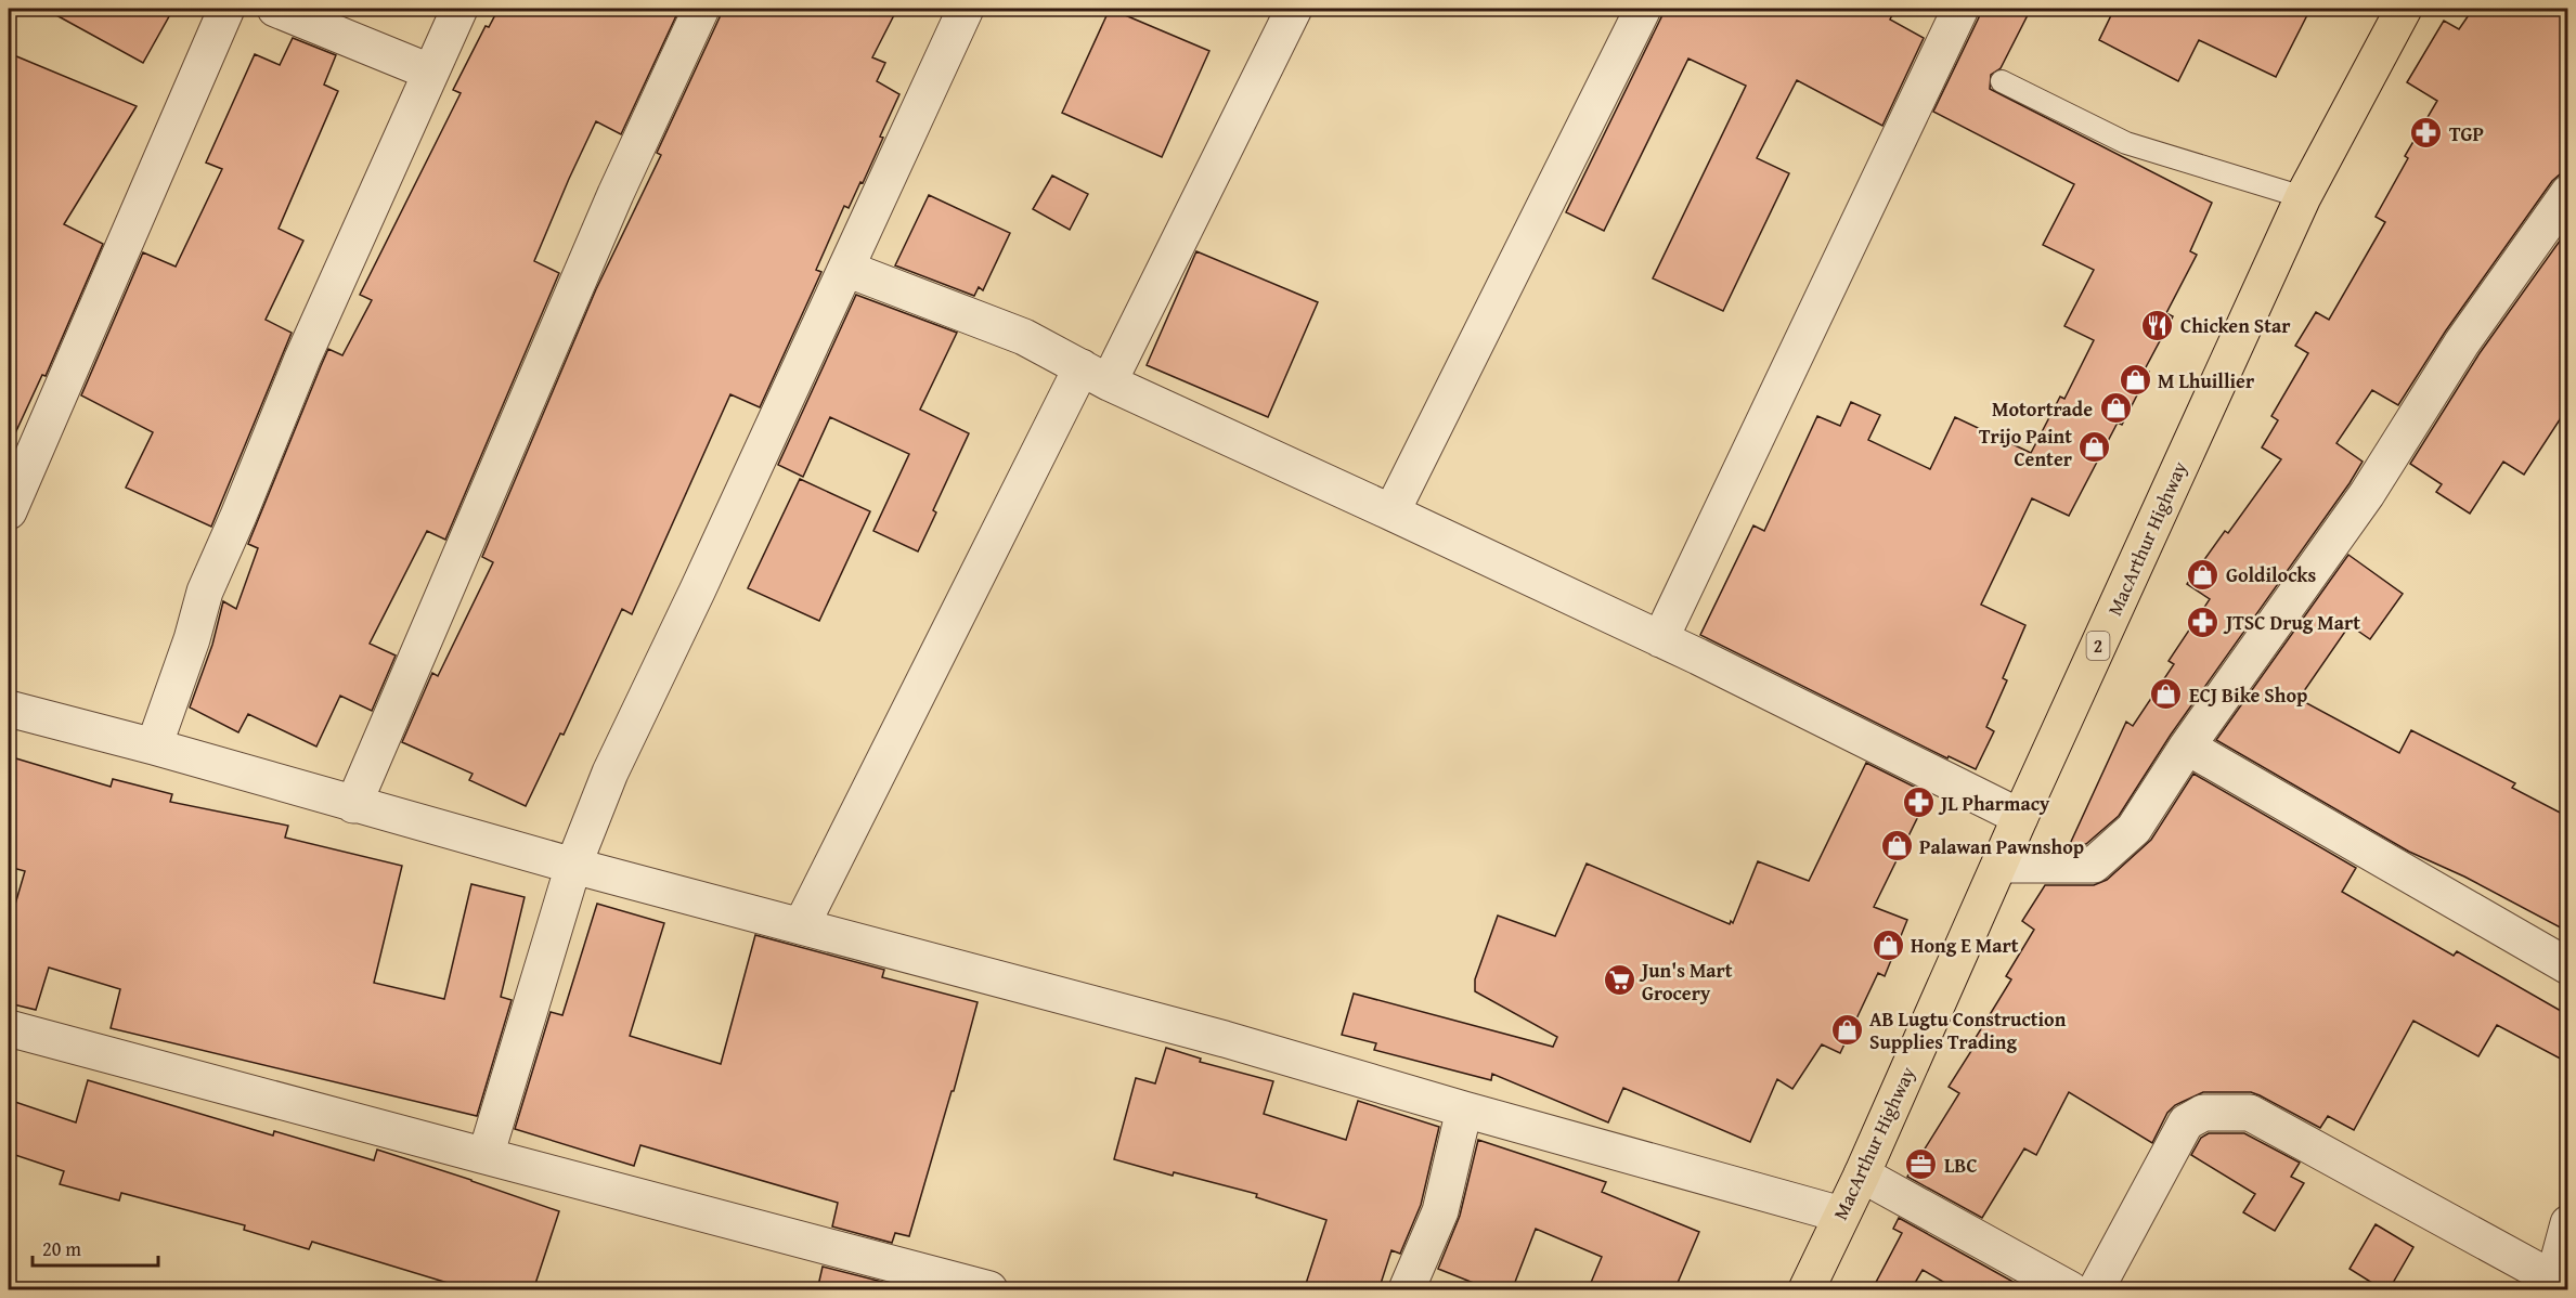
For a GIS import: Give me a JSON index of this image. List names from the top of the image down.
{
  "streets": {
    "highway": ["MacArthur Highway", "2"]
  },
  "places": {
    "pharmacy": ["TGP", "JTSC Drug Mart", "JL Pharmacy"],
    "restaurant": ["Chicken Star"],
    "shop": [
      "M Lhuillier",
      "Motortrade",
      "Trijo Paint Center",
      "Goldilocks",
      "ECJ Bike Shop",
      "Palawan Pawnshop",
      "Hong E Mart",
      "AB Lugtu Construction Supplies Trading"
    ],
    "supermarket": ["Jun's Mart Grocery"],
    "office": ["LBC"]
  },
  "scale_bar": "20 m"
}
